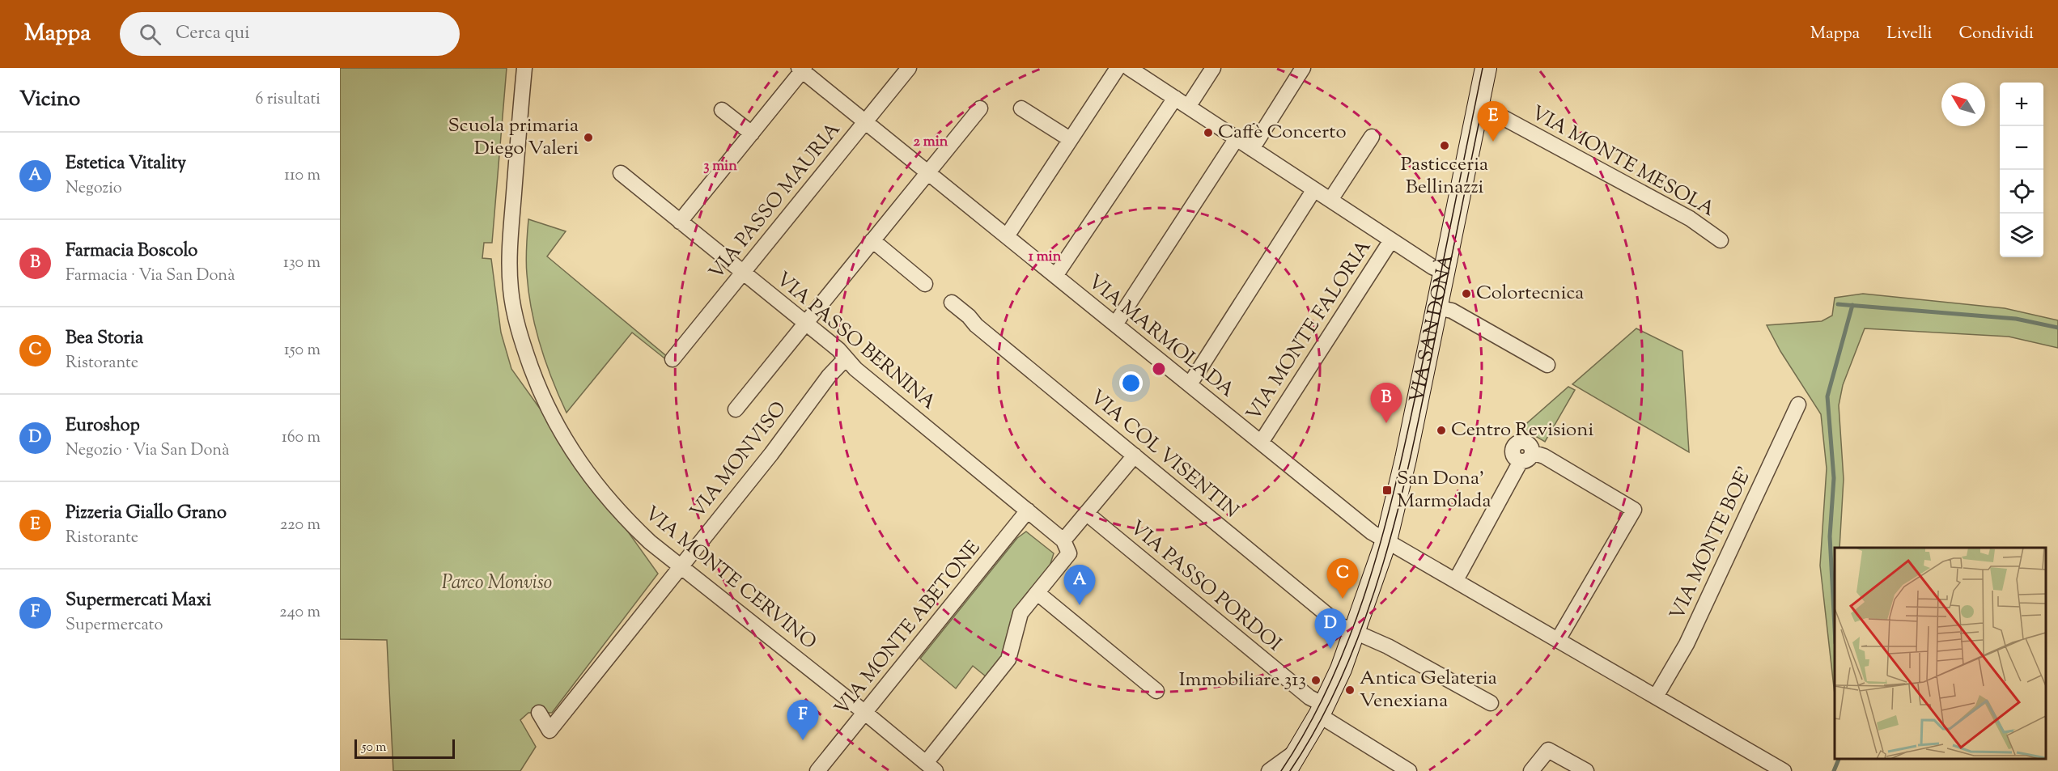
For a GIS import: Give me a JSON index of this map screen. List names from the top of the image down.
{
  "streets": {
    "main road": ["VIA SAN DONÀ"],
    "street": [
      "VIA MONTE MESOLA",
      "VIA PASSO MAURIA",
      "VIA MONTE FALORIA",
      "VIA MARMOLADA",
      "VIA PASSO BERNINA",
      "VIA COL VISENTIN",
      "VIA MONVISO",
      "VIA MONTE BOE'",
      "VIA MONTE CERVINO",
      "VIA PASSO PORDOI",
      "VIA MONTE ABETONE"
    ]
  },
  "crossings": [
    ["VIA MONTE MESOLA", "VIA SAN DONÀ"],
    ["VIA PASSO MAURIA", "VIA MARMOLADA"],
    ["VIA PASSO MAURIA", "VIA PASSO BERNINA"],
    ["VIA SAN DONÀ", "VIA MARMOLADA"],
    ["VIA SAN DONÀ", "VIA COL VISENTIN"],
    ["VIA SAN DONÀ", "VIA PASSO PORDOI"],
    ["VIA MONTE FALORIA", "VIA MARMOLADA"],
    ["VIA PASSO BERNINA", "VIA MONVISO"],
    ["VIA PASSO BERNINA", "VIA MONTE ABETONE"],
    ["VIA MONVISO", "VIA MONTE CERVINO"],
    ["VIA MONTE CERVINO", "VIA MONTE ABETONE"]
  ],
  "parks": ["Parco Monviso"],
  "places": {
    "other": [
      "Caffè Concerto",
      "Scuola primaria Diego Valeri",
      "Pasticceria Bellinazzi",
      "Colortecnica",
      "Centro Revisioni",
      "Immobiliare 313",
      "Antica Gelateria Venexiana"
    ],
    "transit": ["San Dona' Marmolada"]
  },
  "scale_bar": "50 m",
  "north": "top left",
  "page": {
    "header": "Mappa",
    "search": "Cerca qui",
    "nav": ["Mappa", "Livelli", "Condividi"],
    "heading": ["Vicino", "6 risultati"],
    "map_buttons": ["+", "−"],
    "pins": [
      "E",
      "B",
      "C",
      "A",
      "D",
      "F"
    ],
    "list": [
      {
        "mark": "A",
        "name": "Estetica Vitality",
        "note": "Negozio",
        "value": "110 m"
      },
      {
        "mark": "B",
        "name": "Farmacia Boscolo",
        "note": "Farmacia · Via San Donà",
        "value": "130 m"
      },
      {
        "mark": "C",
        "name": "Bea Storia",
        "note": "Ristorante",
        "value": "150 m"
      },
      {
        "mark": "D",
        "name": "Euroshop",
        "note": "Negozio · Via San Donà",
        "value": "160 m"
      },
      {
        "mark": "E",
        "name": "Pizzeria Giallo Grano",
        "note": "Ristorante",
        "value": "220 m"
      },
      {
        "mark": "F",
        "name": "Supermercati Maxi",
        "note": "Supermercato",
        "value": "240 m"
      }
    ],
    "scale": "50 m"
  },
  "rings": ["2 min", "3 min", "1 min"]
}
